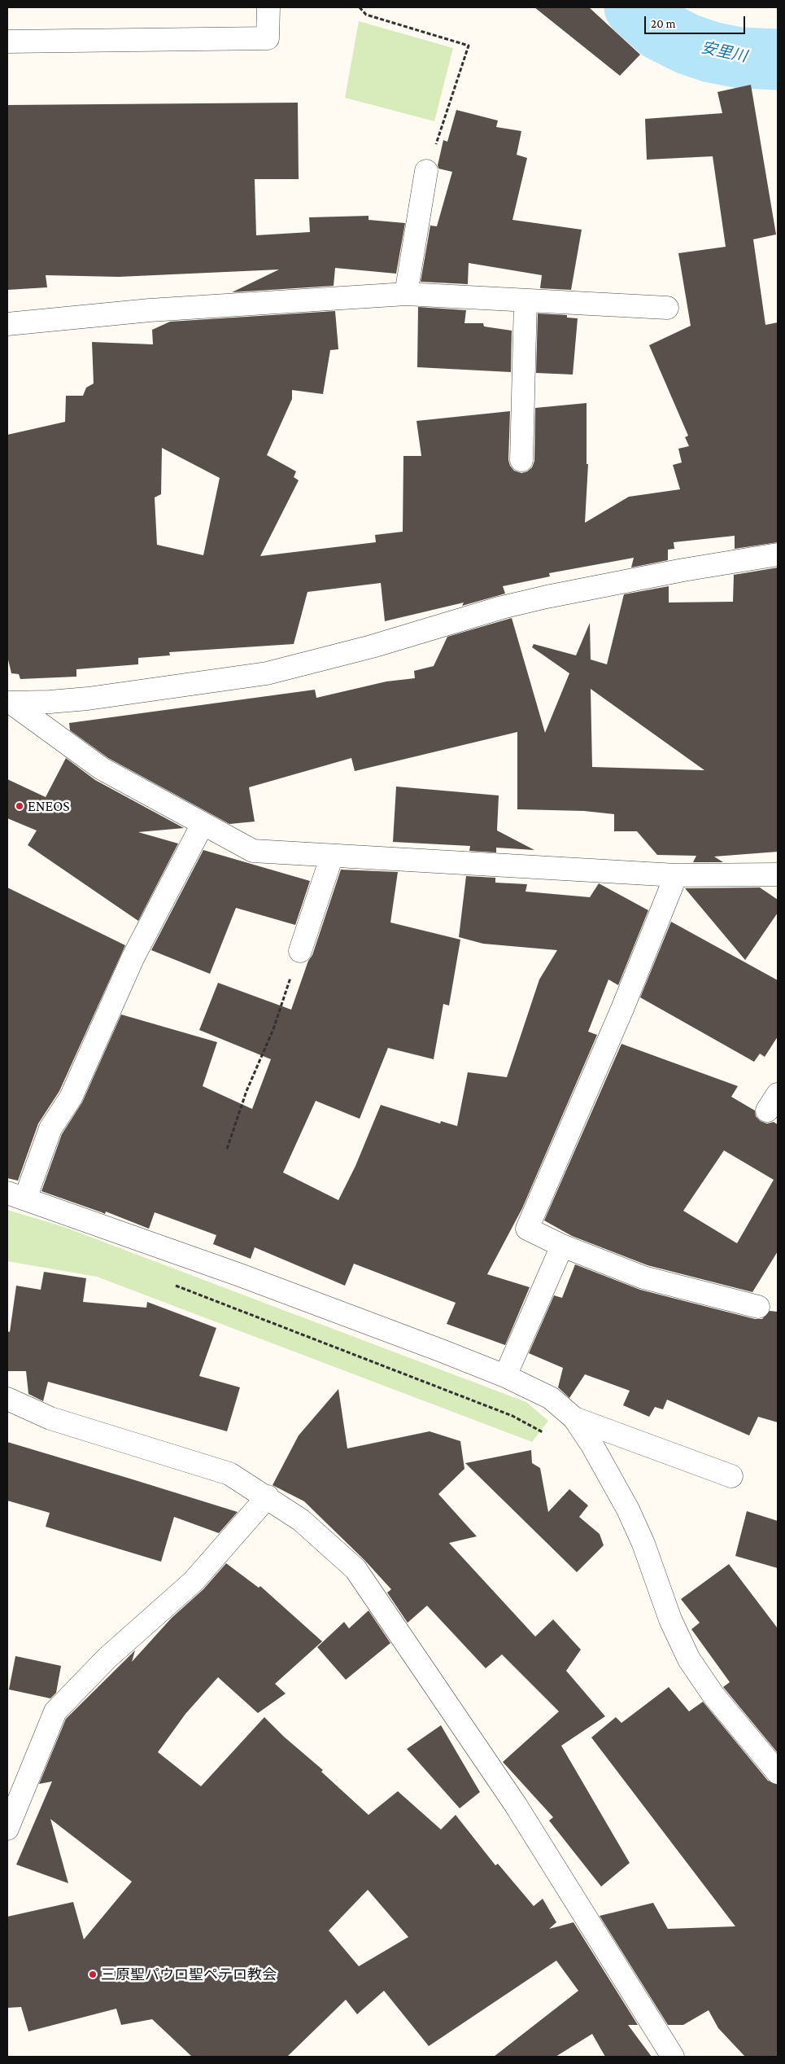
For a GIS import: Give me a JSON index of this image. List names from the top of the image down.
{
  "water": ["安里川"],
  "places": ["ENEOS", "三原聖パウロ聖ペテロ教会"],
  "scale_bar": "20 m"
}
